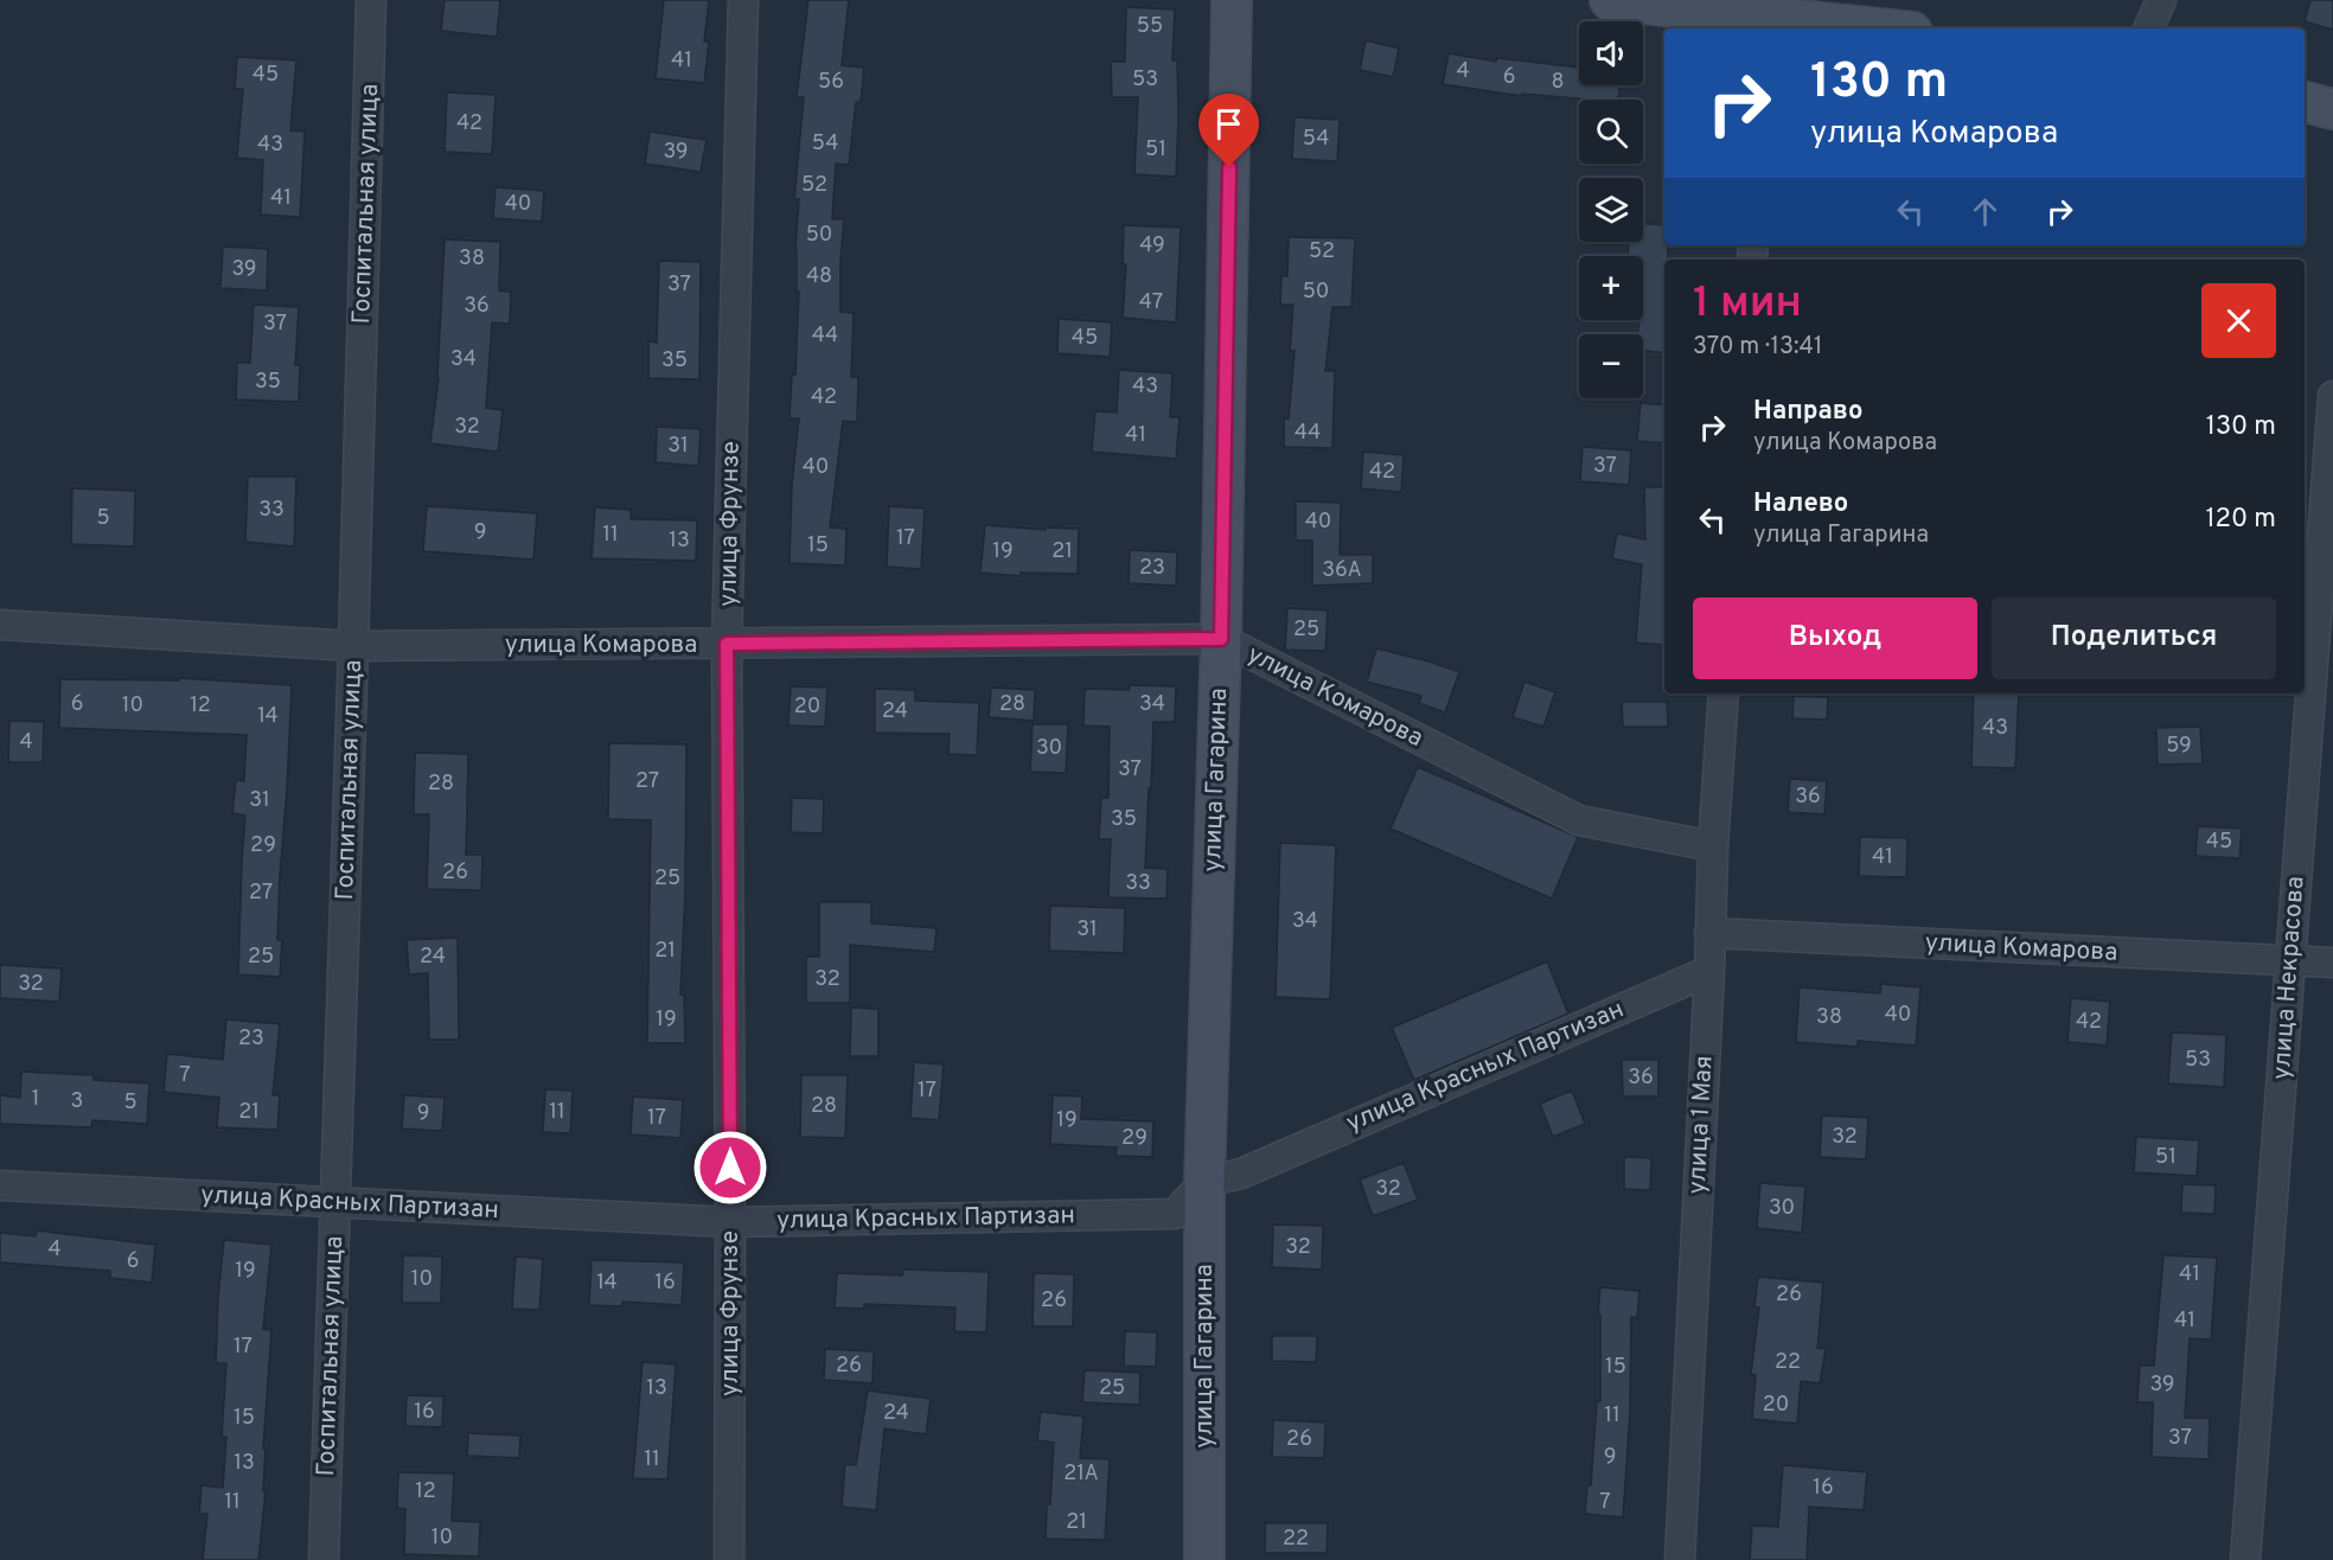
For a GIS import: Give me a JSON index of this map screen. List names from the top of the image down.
{
  "streets": {
    "main road": ["улица Гагарина"],
    "street": [
      "Госпитальная улица",
      "улица Фрунзе",
      "улица Комарова",
      "улица Некрасова",
      "улица Красных Партизан",
      "улица 1 Мая"
    ]
  },
  "crossings": [
    ["Госпитальная улица", "улица Комарова"],
    ["Госпитальная улица", "улица Красных Партизан"],
    ["улица Фрунзе", "улица Комарова"],
    ["улица Фрунзе", "улица Красных Партизан"],
    ["улица Комарова", "улица Гагарина"],
    ["улица Комарова", "улица Некрасова"],
    ["улица Комарова", "улица 1 Мая"],
    ["улица Гагарина", "улица Красных Партизан"],
    ["улица Красных Партизан", "улица 1 Мая"]
  ],
  "house_numbers": [
    "55",
    "41",
    "4",
    "45",
    "6",
    "53",
    "56",
    "8",
    "42",
    "54",
    "54",
    "43",
    "51",
    "39",
    "52",
    "41",
    "40",
    "50",
    "49",
    "52",
    "38",
    "39",
    "48",
    "37",
    "50",
    "47",
    "36",
    "37",
    "44",
    "45",
    "34",
    "35",
    "35",
    "43",
    "42",
    "32",
    "44",
    "41",
    "31",
    "37",
    "40",
    "42",
    "33",
    "5",
    "40",
    "9",
    "11",
    "17",
    "13",
    "15",
    "19",
    "21",
    "23",
    "36А",
    "25",
    "6",
    "28",
    "34",
    "10",
    "12",
    "20",
    "24",
    "14",
    "43",
    "4",
    "59",
    "30",
    "37",
    "27",
    "28",
    "36",
    "31",
    "35",
    "45",
    "29",
    "41",
    "26",
    "25",
    "33",
    "27",
    "34",
    "31",
    "21",
    "25",
    "24",
    "32",
    "32",
    "40",
    "38",
    "19",
    "42",
    "23",
    "53",
    "7",
    "36",
    "17",
    "1",
    "3",
    "5",
    "28",
    "21",
    "11",
    "9",
    "17",
    "19",
    "32",
    "29",
    "51",
    "32",
    "30",
    "32",
    "4",
    "6",
    "19",
    "41",
    "10",
    "14",
    "16",
    "26",
    "26",
    "41",
    "17",
    "22",
    "26",
    "15",
    "39",
    "13",
    "25",
    "20",
    "16",
    "24",
    "11",
    "15",
    "37",
    "26",
    "9",
    "11",
    "13",
    "21А",
    "16",
    "12",
    "11",
    "7",
    "21",
    "10",
    "22"
  ],
  "page": {
    "map_buttons": ["+", "−"],
    "turn": ["130 m", "улица Комарова"],
    "heading": ["1 мин", "370 m · 13:41"],
    "list": [
      {
        "name": "Направо",
        "note": "улица Комарова",
        "value": "130 m"
      },
      {
        "name": "Налево",
        "note": "улица Гагарина",
        "value": "120 m"
      }
    ],
    "buttons": ["Выход", "Поделиться"]
  }
}
